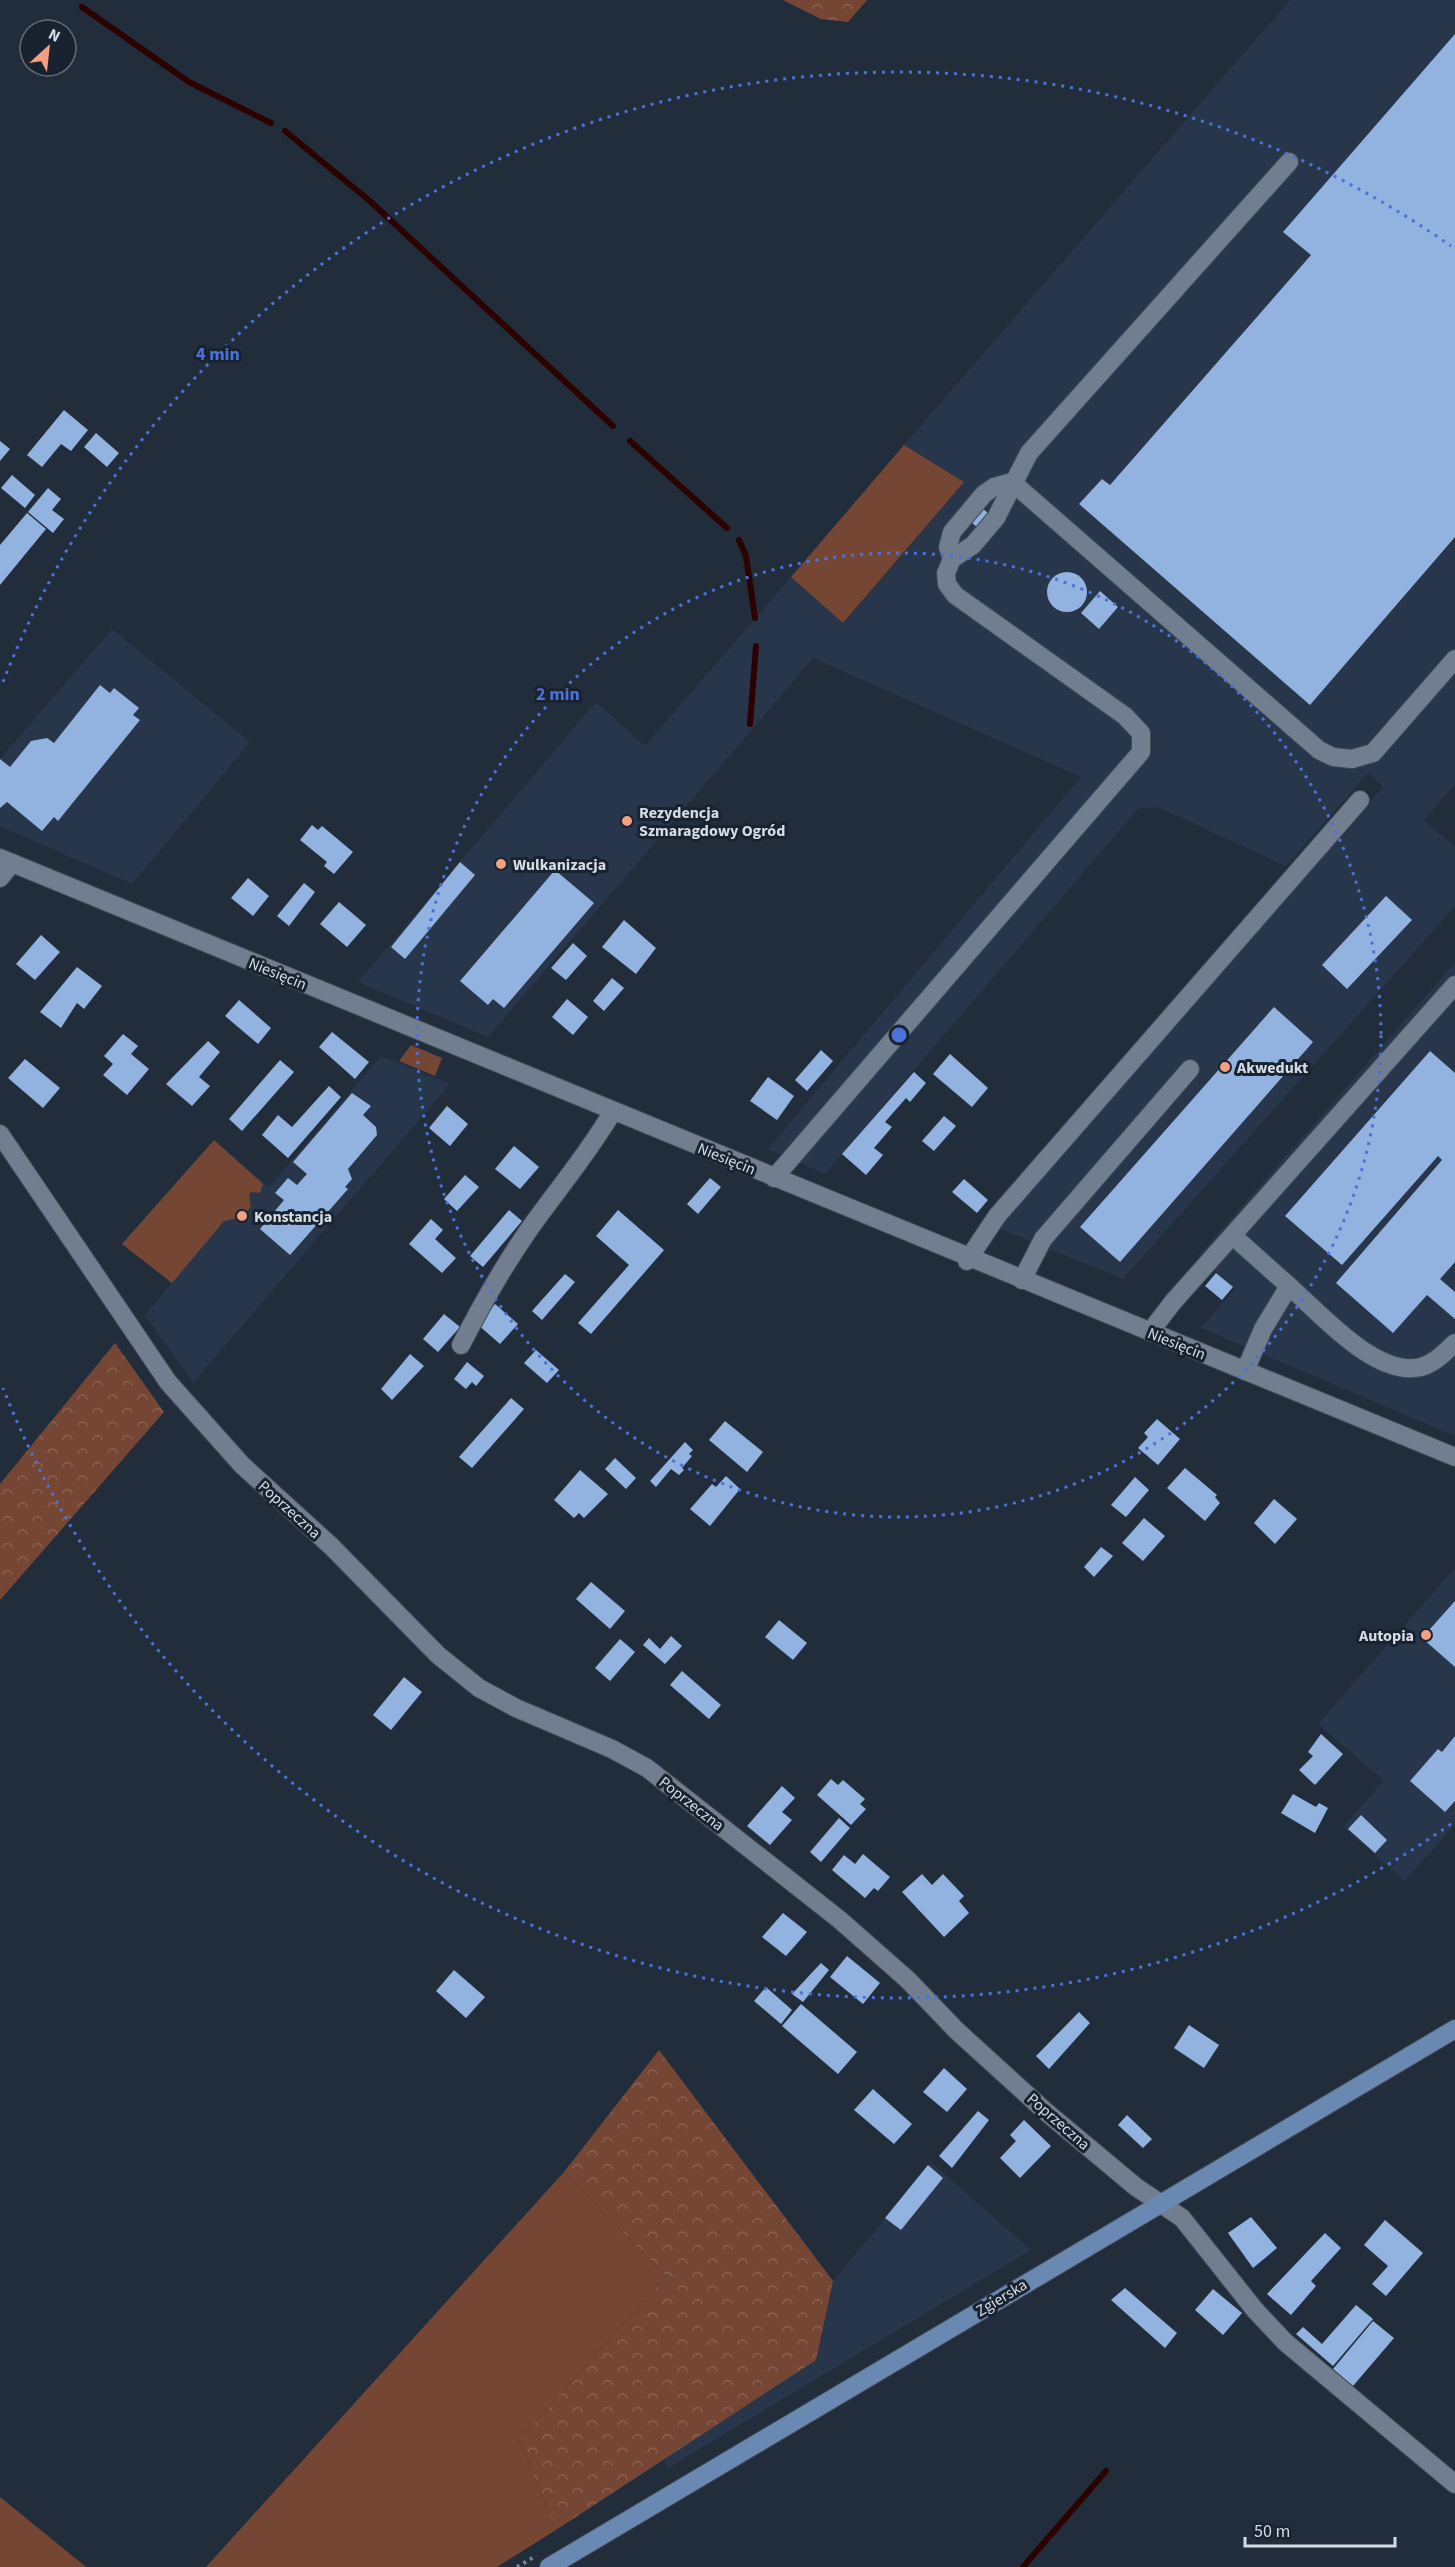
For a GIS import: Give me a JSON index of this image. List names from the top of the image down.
{
  "streets": {
    "main road": ["Zgierska"],
    "street": ["Niesięcin", "Poprzeczna"]
  },
  "crossings": [
    ["Poprzeczna", "Zgierska"]
  ],
  "places": [
    "Rezydencja Szmaragdowy Ogród",
    "Wulkanizacja",
    "Akwedukt",
    "Konstancja",
    "Autopia"
  ],
  "scale_bar": "50 m",
  "north": "top right",
  "rings": ["4 min", "2 min"]
}
